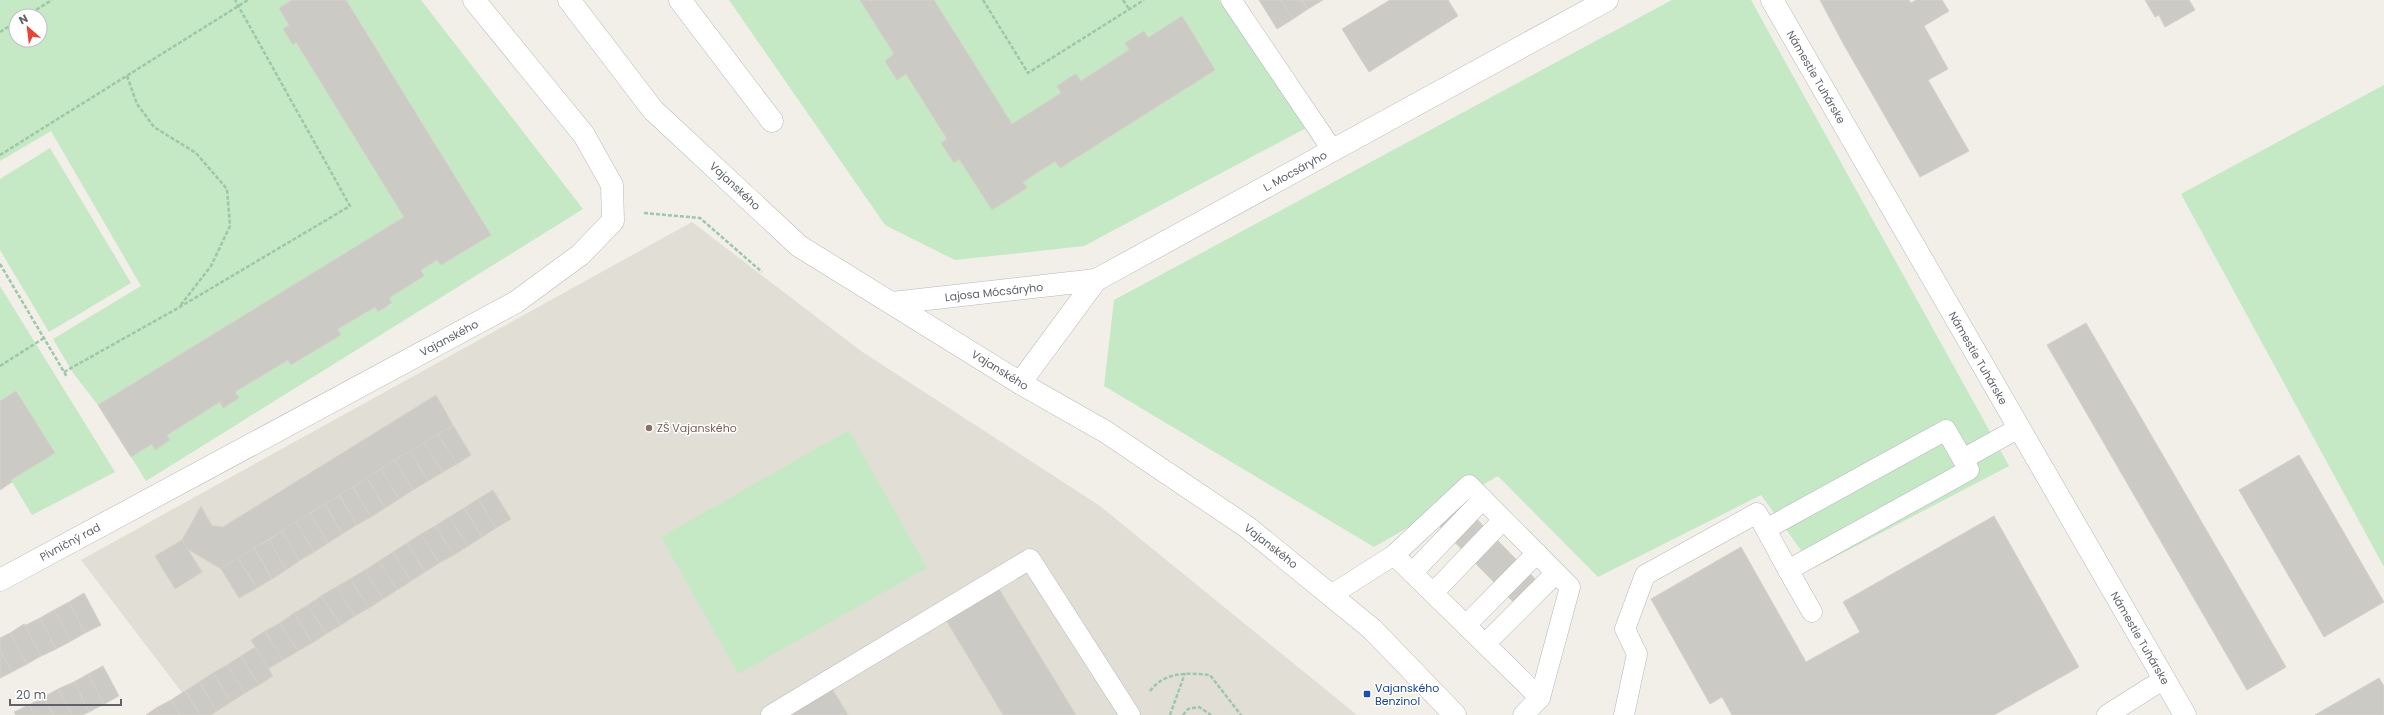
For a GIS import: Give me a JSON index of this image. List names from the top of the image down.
{
  "streets": {
    "street": [
      "Námestie Tuhárske",
      "L. Mocsáryho",
      "Vajanského",
      "Lajosa Mócsáryho",
      "Pivničný rad"
    ]
  },
  "crossings": [
    ["L. Mocsáryho", "Vajanského"],
    ["L. Mocsáryho", "Lajosa Mócsáryho"],
    ["Vajanského", "Lajosa Mócsáryho"],
    ["Vajanského", "Pivničný rad"]
  ],
  "places": {
    "other": ["ZŠ Vajanského"],
    "transit": ["Vajanského Benzinol"]
  },
  "scale_bar": "20 m",
  "north": "top left"
}
